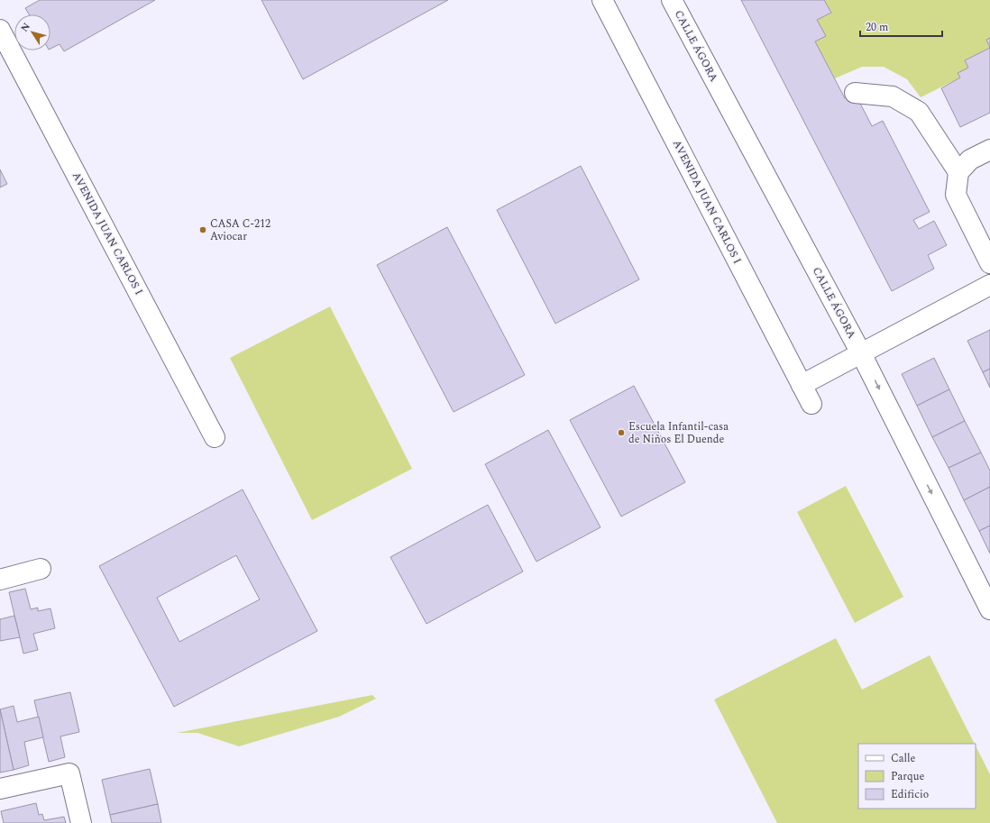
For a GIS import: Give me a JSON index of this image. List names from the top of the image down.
{
  "streets": {
    "street": ["CALLE ÁGORA", "AVENIDA JUAN CARLOS I"]
  },
  "one_way": ["CALLE ÁGORA"],
  "places": ["CASA C-212 Aviocar", "Escuela Infantil-casa de Niños El Duende"],
  "legend": ["Calle", "Parque", "Edificio"],
  "scale_bar": "20 m",
  "north": "top left"
}
